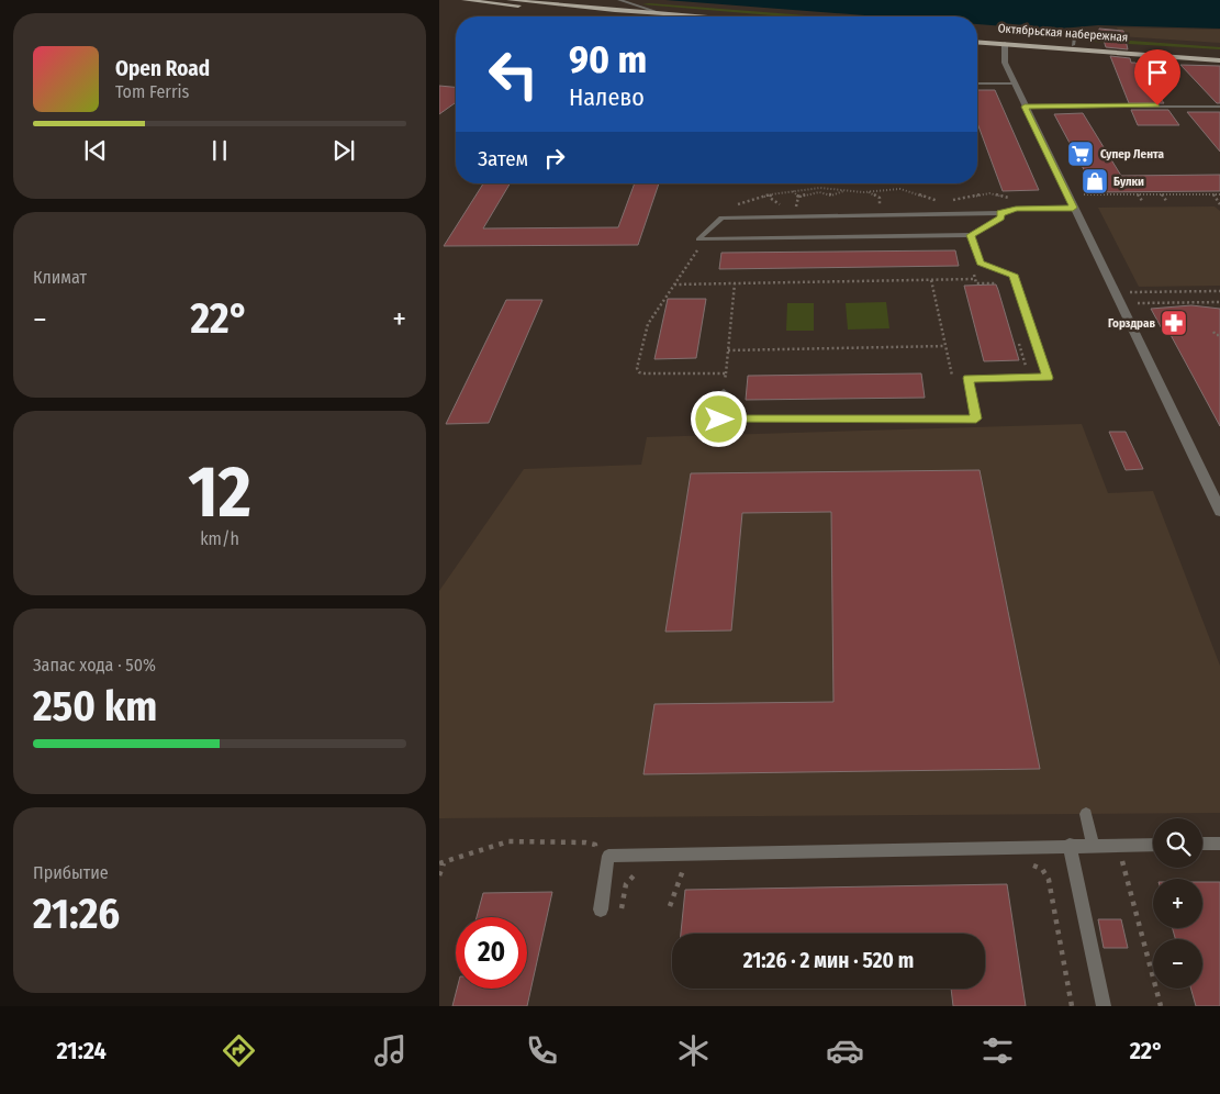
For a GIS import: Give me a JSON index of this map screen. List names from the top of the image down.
{
  "streets": {
    "main road": ["Октябрьская набережная"]
  },
  "places": {
    "supermarket": ["Супер Лента"],
    "shop": ["Булки"],
    "pharmacy": ["Горздрав"]
  },
  "page": {
    "turn": ["90 m", "Налево"],
    "song": ["Open Road", "Tom Ferris"],
    "then": "Затем",
    "tile": [
      "Климат",
      ["12", "km/h"],
      ["Запас хода · 50%", "250 km"],
      ["Прибытие", "21:26"]
    ],
    "heat": ["−", "22°", "+"],
    "map_buttons": ["+", "−"],
    "limit": "20",
    "trip": "21:26 · 2 мин · 520 m",
    "tabs": ["21:24", "22°"]
  }
}
